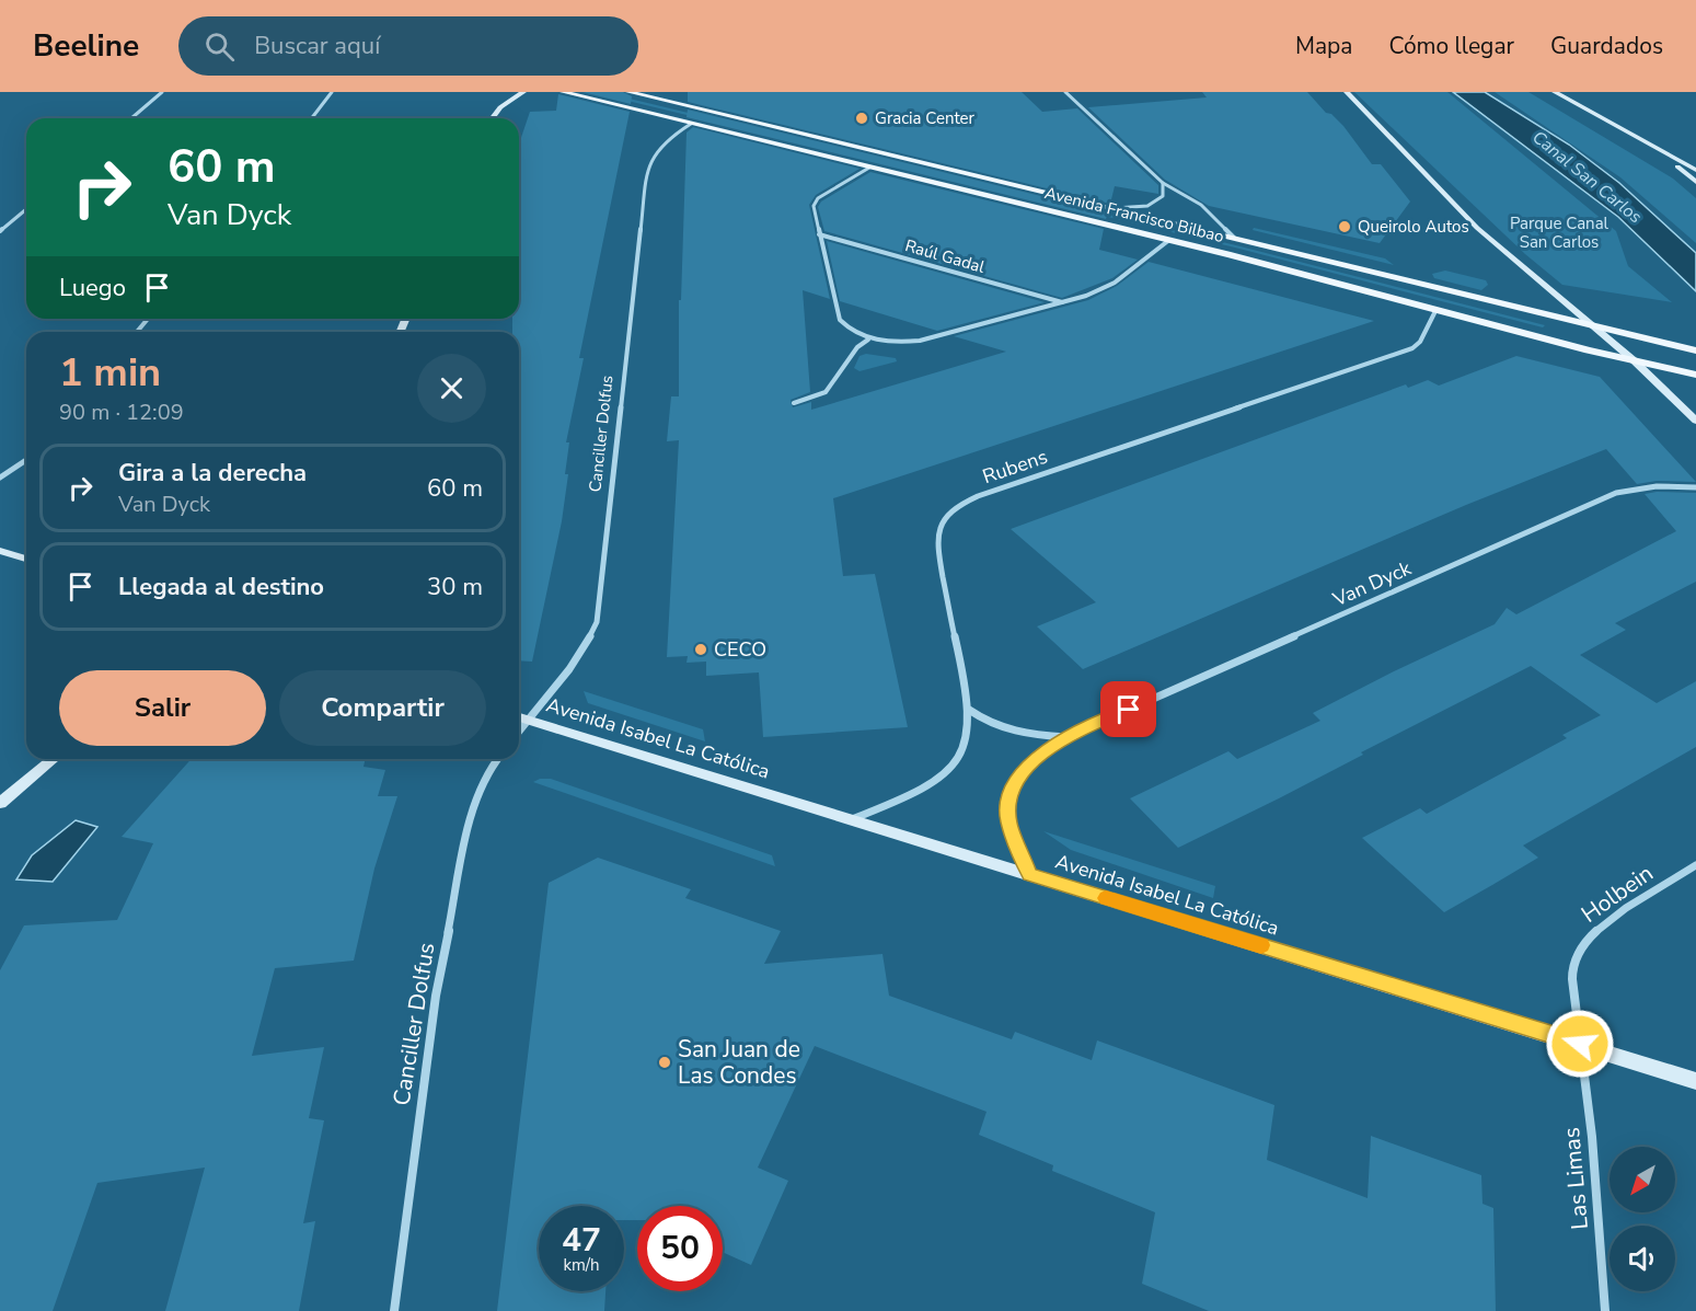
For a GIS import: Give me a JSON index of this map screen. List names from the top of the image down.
{
  "streets": {
    "main road": ["Avenida Francisco Bilbao"],
    "street": [
      "Raúl Gadal",
      "Canciller Dolfus",
      "Rubens",
      "Van Dyck",
      "Avenida Isabel La Católica",
      "Holbein",
      "Las Limas"
    ]
  },
  "crossings": [
    ["Avenida Francisco Bilbao", "Canciller Dolfus"],
    ["Avenida Francisco Bilbao", "Rubens"],
    ["Canciller Dolfus", "Avenida Isabel La Católica"],
    ["Rubens", "Van Dyck"],
    ["Rubens", "Avenida Isabel La Católica"],
    ["Van Dyck", "Avenida Isabel La Católica"],
    ["Avenida Isabel La Católica", "Holbein"],
    ["Avenida Isabel La Católica", "Las Limas"],
    ["Holbein", "Las Limas"]
  ],
  "water": ["Canal San Carlos"],
  "parks": ["Parque Canal San Carlos"],
  "places": [
    "Gracia Center",
    "Queirolo Autos",
    "CECO",
    "San Juan de Las Condes"
  ],
  "north": "bottom left",
  "page": {
    "header": "Beeline",
    "search": "Buscar aquí",
    "nav": ["Mapa", "Cómo llegar", "Guardados"],
    "turn": ["60 m", "Van Dyck"],
    "then": "Luego",
    "heading": ["1 min", "90 m · 12:09"],
    "list": [
      {
        "name": "Gira a la derecha",
        "note": "Van Dyck",
        "value": "60 m"
      },
      {
        "name": "Llegada al destino",
        "value": "30 m"
      }
    ],
    "buttons": ["Salir", "Compartir"],
    "speed": "47 km/h",
    "limit": "50"
  }
}
